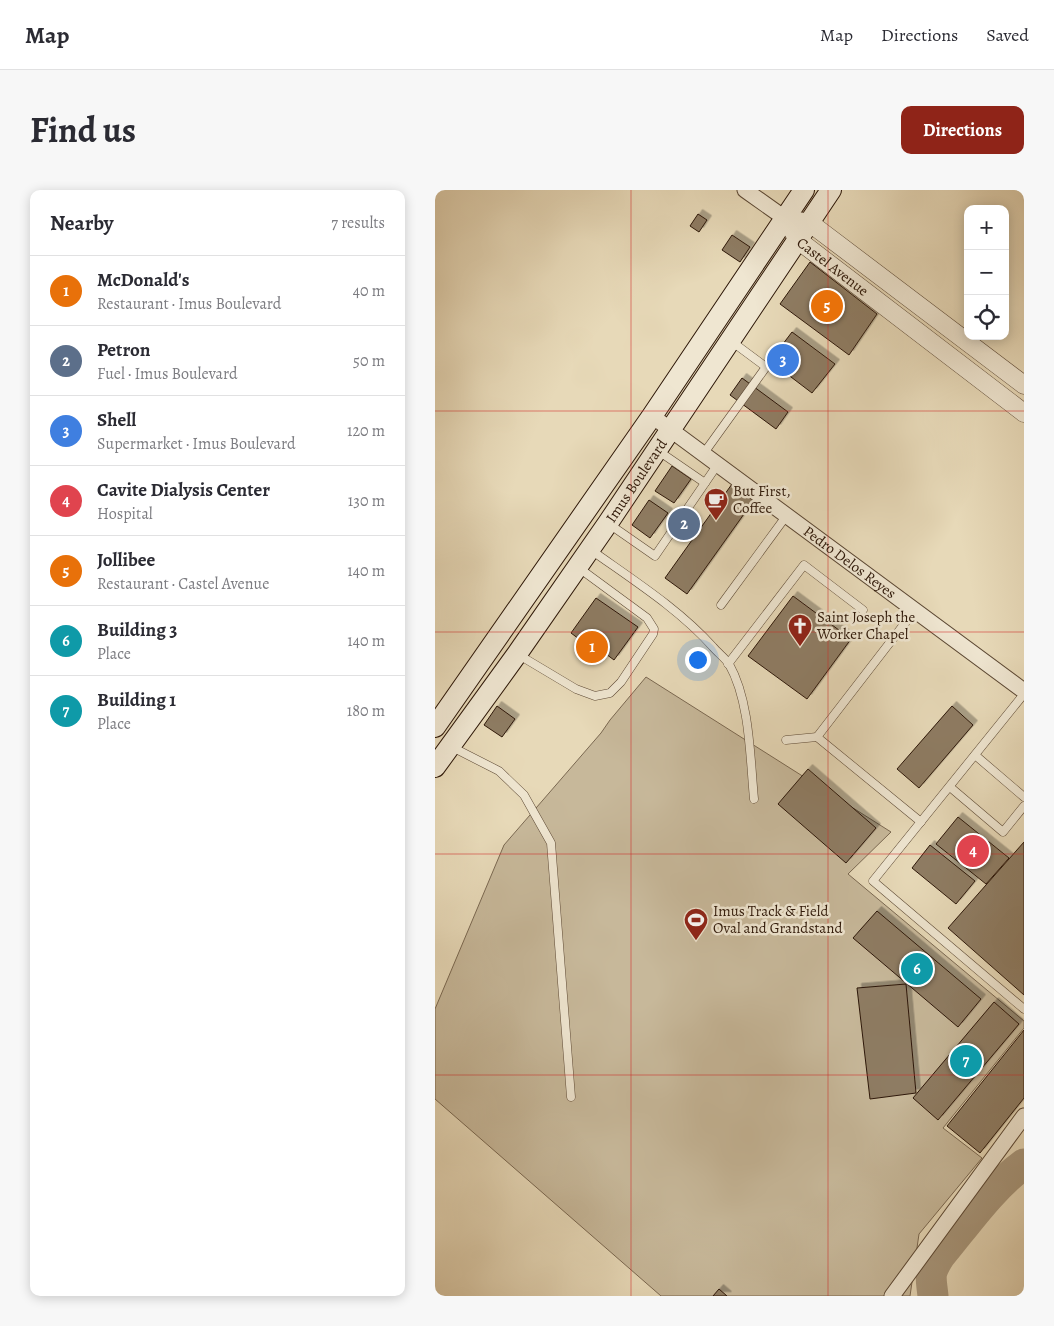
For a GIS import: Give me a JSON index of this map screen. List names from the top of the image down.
{
  "streets": {
    "main road": ["Imus Boulevard"],
    "street": ["Castel Avenue", "Pedro Delos Reyes"]
  },
  "crossings": [
    ["Castel Avenue", "Imus Boulevard"],
    ["Imus Boulevard", "Pedro Delos Reyes"]
  ],
  "places": {
    "cafe": ["But First, Coffee"],
    "church": ["Saint Joseph the Worker Chapel"],
    "sports": ["Imus Track & Field Oval and Grandstand"]
  },
  "page": {
    "header": "Map",
    "nav": ["Map", "Directions", "Saved"],
    "title": "Find us",
    "buttons": "Directions",
    "heading": ["Nearby", "7 results"],
    "map_buttons": ["+", "−"],
    "list": [
      {
        "mark": "1",
        "name": "McDonald's",
        "note": "Restaurant · Imus Boulevard",
        "value": "40 m"
      },
      {
        "mark": "2",
        "name": "Petron",
        "note": "Fuel · Imus Boulevard",
        "value": "50 m"
      },
      {
        "mark": "3",
        "name": "Shell",
        "note": "Supermarket · Imus Boulevard",
        "value": "120 m"
      },
      {
        "mark": "4",
        "name": "Cavite Dialysis Center",
        "note": "Hospital",
        "value": "130 m"
      },
      {
        "mark": "5",
        "name": "Jollibee",
        "note": "Restaurant · Castel Avenue",
        "value": "140 m"
      },
      {
        "mark": "6",
        "name": "Building 3",
        "note": "Place",
        "value": "140 m"
      },
      {
        "mark": "7",
        "name": "Building 1",
        "note": "Place",
        "value": "180 m"
      }
    ],
    "pins": [
      "5",
      "3",
      "2",
      "1",
      "4",
      "6",
      "7"
    ]
  }
}
